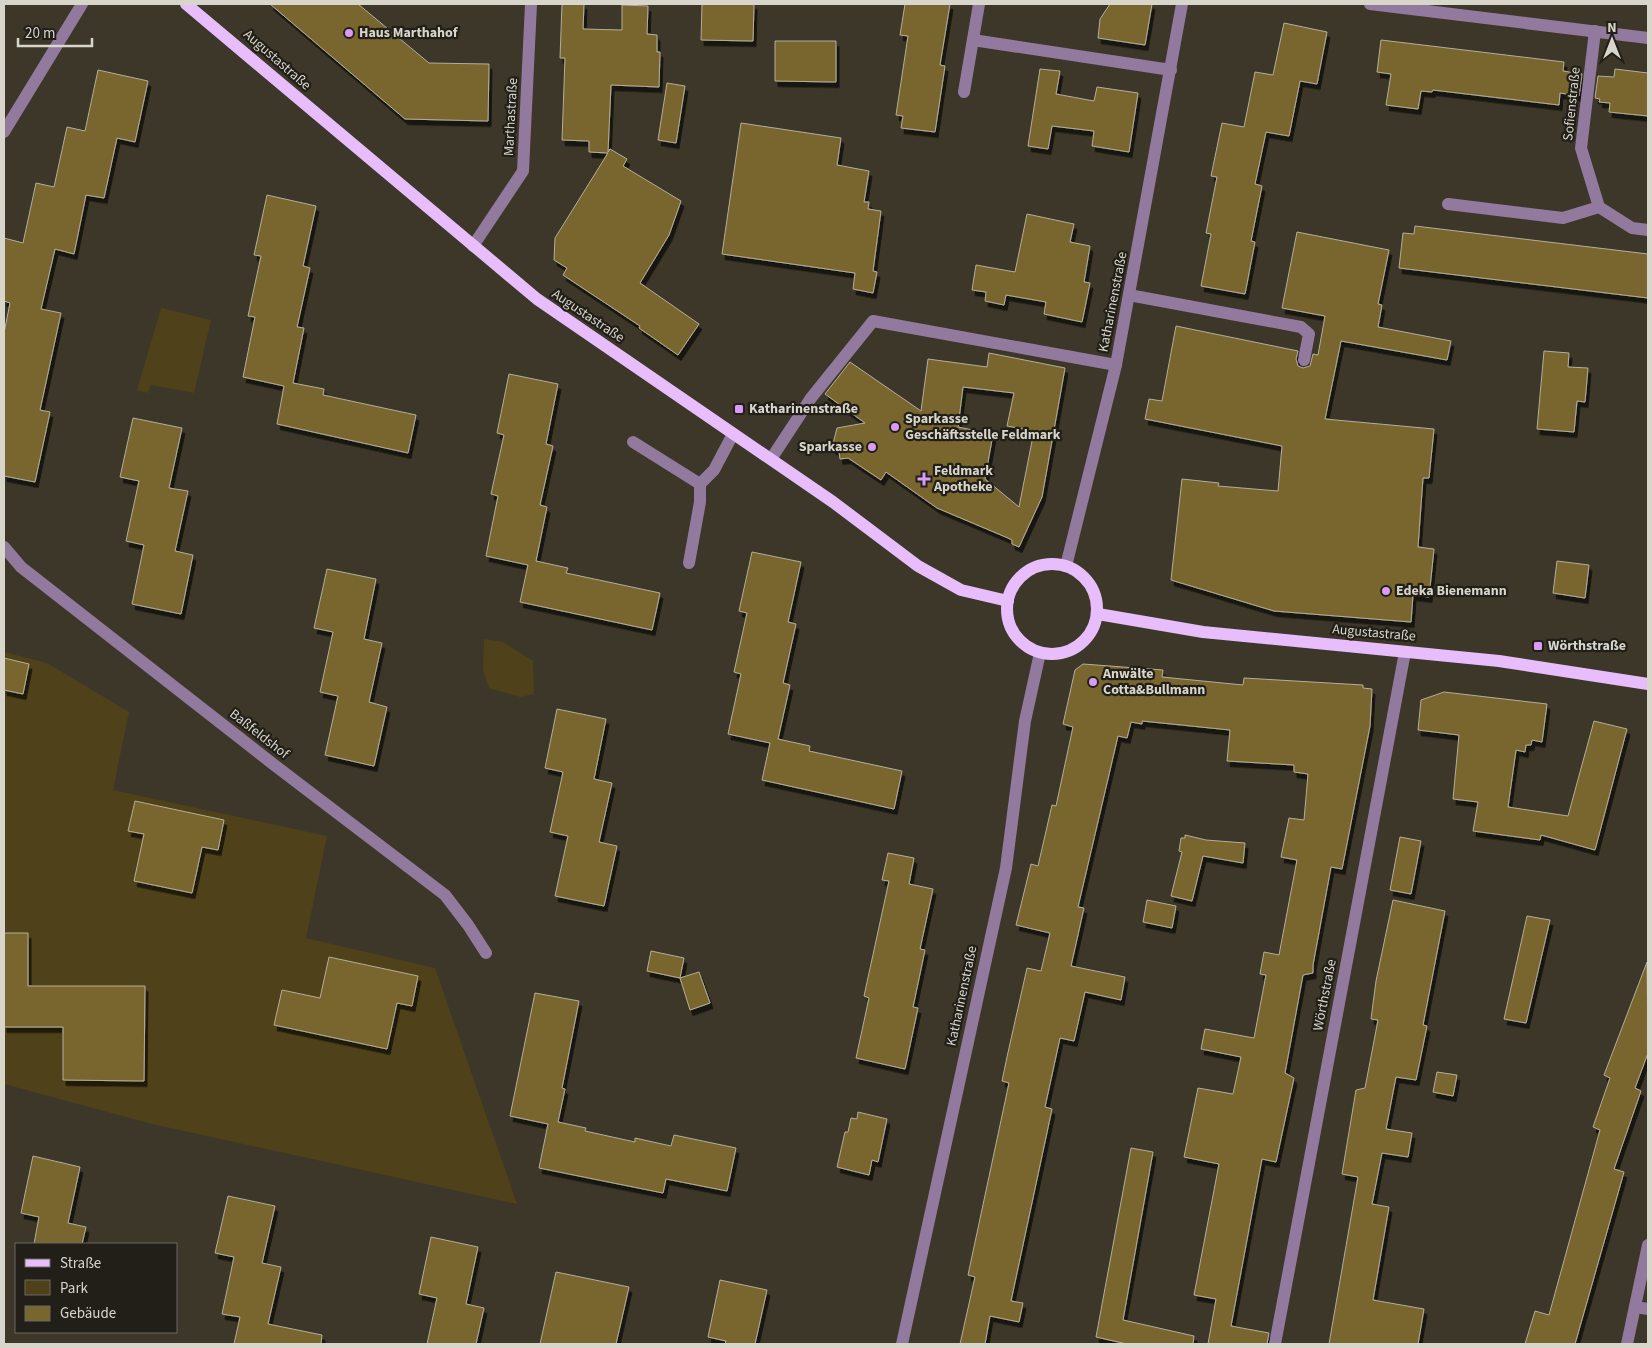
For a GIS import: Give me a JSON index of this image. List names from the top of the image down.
{
  "streets": {
    "main road": ["Augustastraße"],
    "street": [
      "Sofienstraße",
      "Marthastraße",
      "Katharinenstraße",
      "Baßfeldshof",
      "Wörthstraße"
    ]
  },
  "crossings": [
    ["Augustastraße", "Marthastraße"],
    ["Augustastraße", "Katharinenstraße"],
    ["Augustastraße", "Wörthstraße"]
  ],
  "places": {
    "other": [
      "Haus Marthahof",
      "Sparkasse Geschäftsstelle Feldmark",
      "Sparkasse",
      "Edeka Bienemann",
      "Anwälte Cotta&Bullmann"
    ],
    "transit": ["Katharinenstraße", "Wörthstraße"],
    "health": ["Feldmark Apotheke"]
  },
  "legend": ["Straße", "Park", "Gebäude"],
  "scale_bar": "20 m",
  "north": "top"
}
